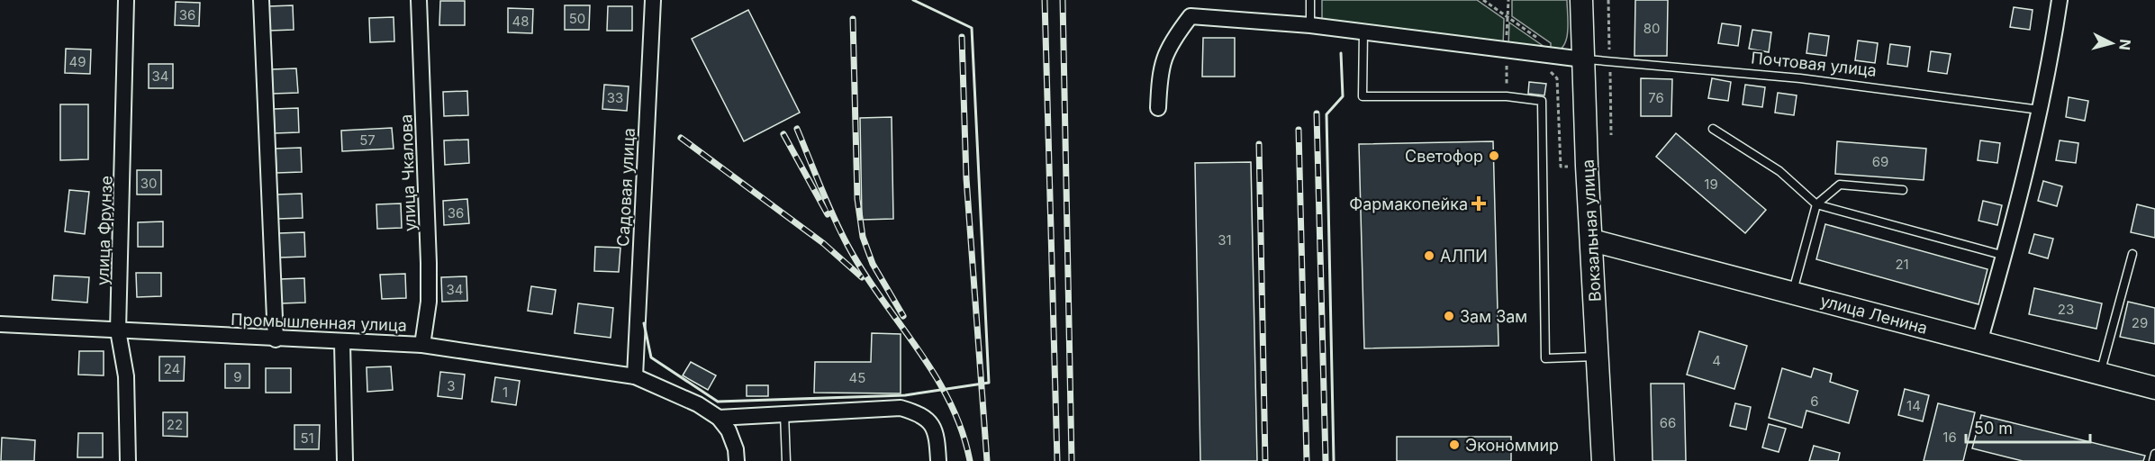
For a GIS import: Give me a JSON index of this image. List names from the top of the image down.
{
  "streets": {
    "main road": ["Вокзальная улица", "улица Ленина"],
    "street": [
      "улица Чкалова",
      "Садовая улица",
      "улица Фрунзе",
      "Промышленная улица"
    ],
    "lane": ["Почтовая улица"]
  },
  "crossings": [
    ["Почтовая улица", "Вокзальная улица"],
    ["улица Чкалова", "Промышленная улица"],
    ["Садовая улица", "Промышленная улица"],
    ["улица Фрунзе", "Промышленная улица"],
    ["Вокзальная улица", "улица Ленина"]
  ],
  "places": {
    "other": [
      "Светофор",
      "АЛПИ",
      "Зам Зам",
      "Экономмир"
    ],
    "health": ["Фармакопейка"]
  },
  "house_numbers": [
    "36",
    "50",
    "48",
    "80",
    "49",
    "34",
    "33",
    "76",
    "57",
    "69",
    "30",
    "19",
    "36",
    "31",
    "21",
    "34",
    "23",
    "29",
    "4",
    "24",
    "9",
    "45",
    "3",
    "1",
    "6",
    "14",
    "66",
    "22",
    "16",
    "51"
  ],
  "scale_bar": "50 m",
  "north": "right"
}
